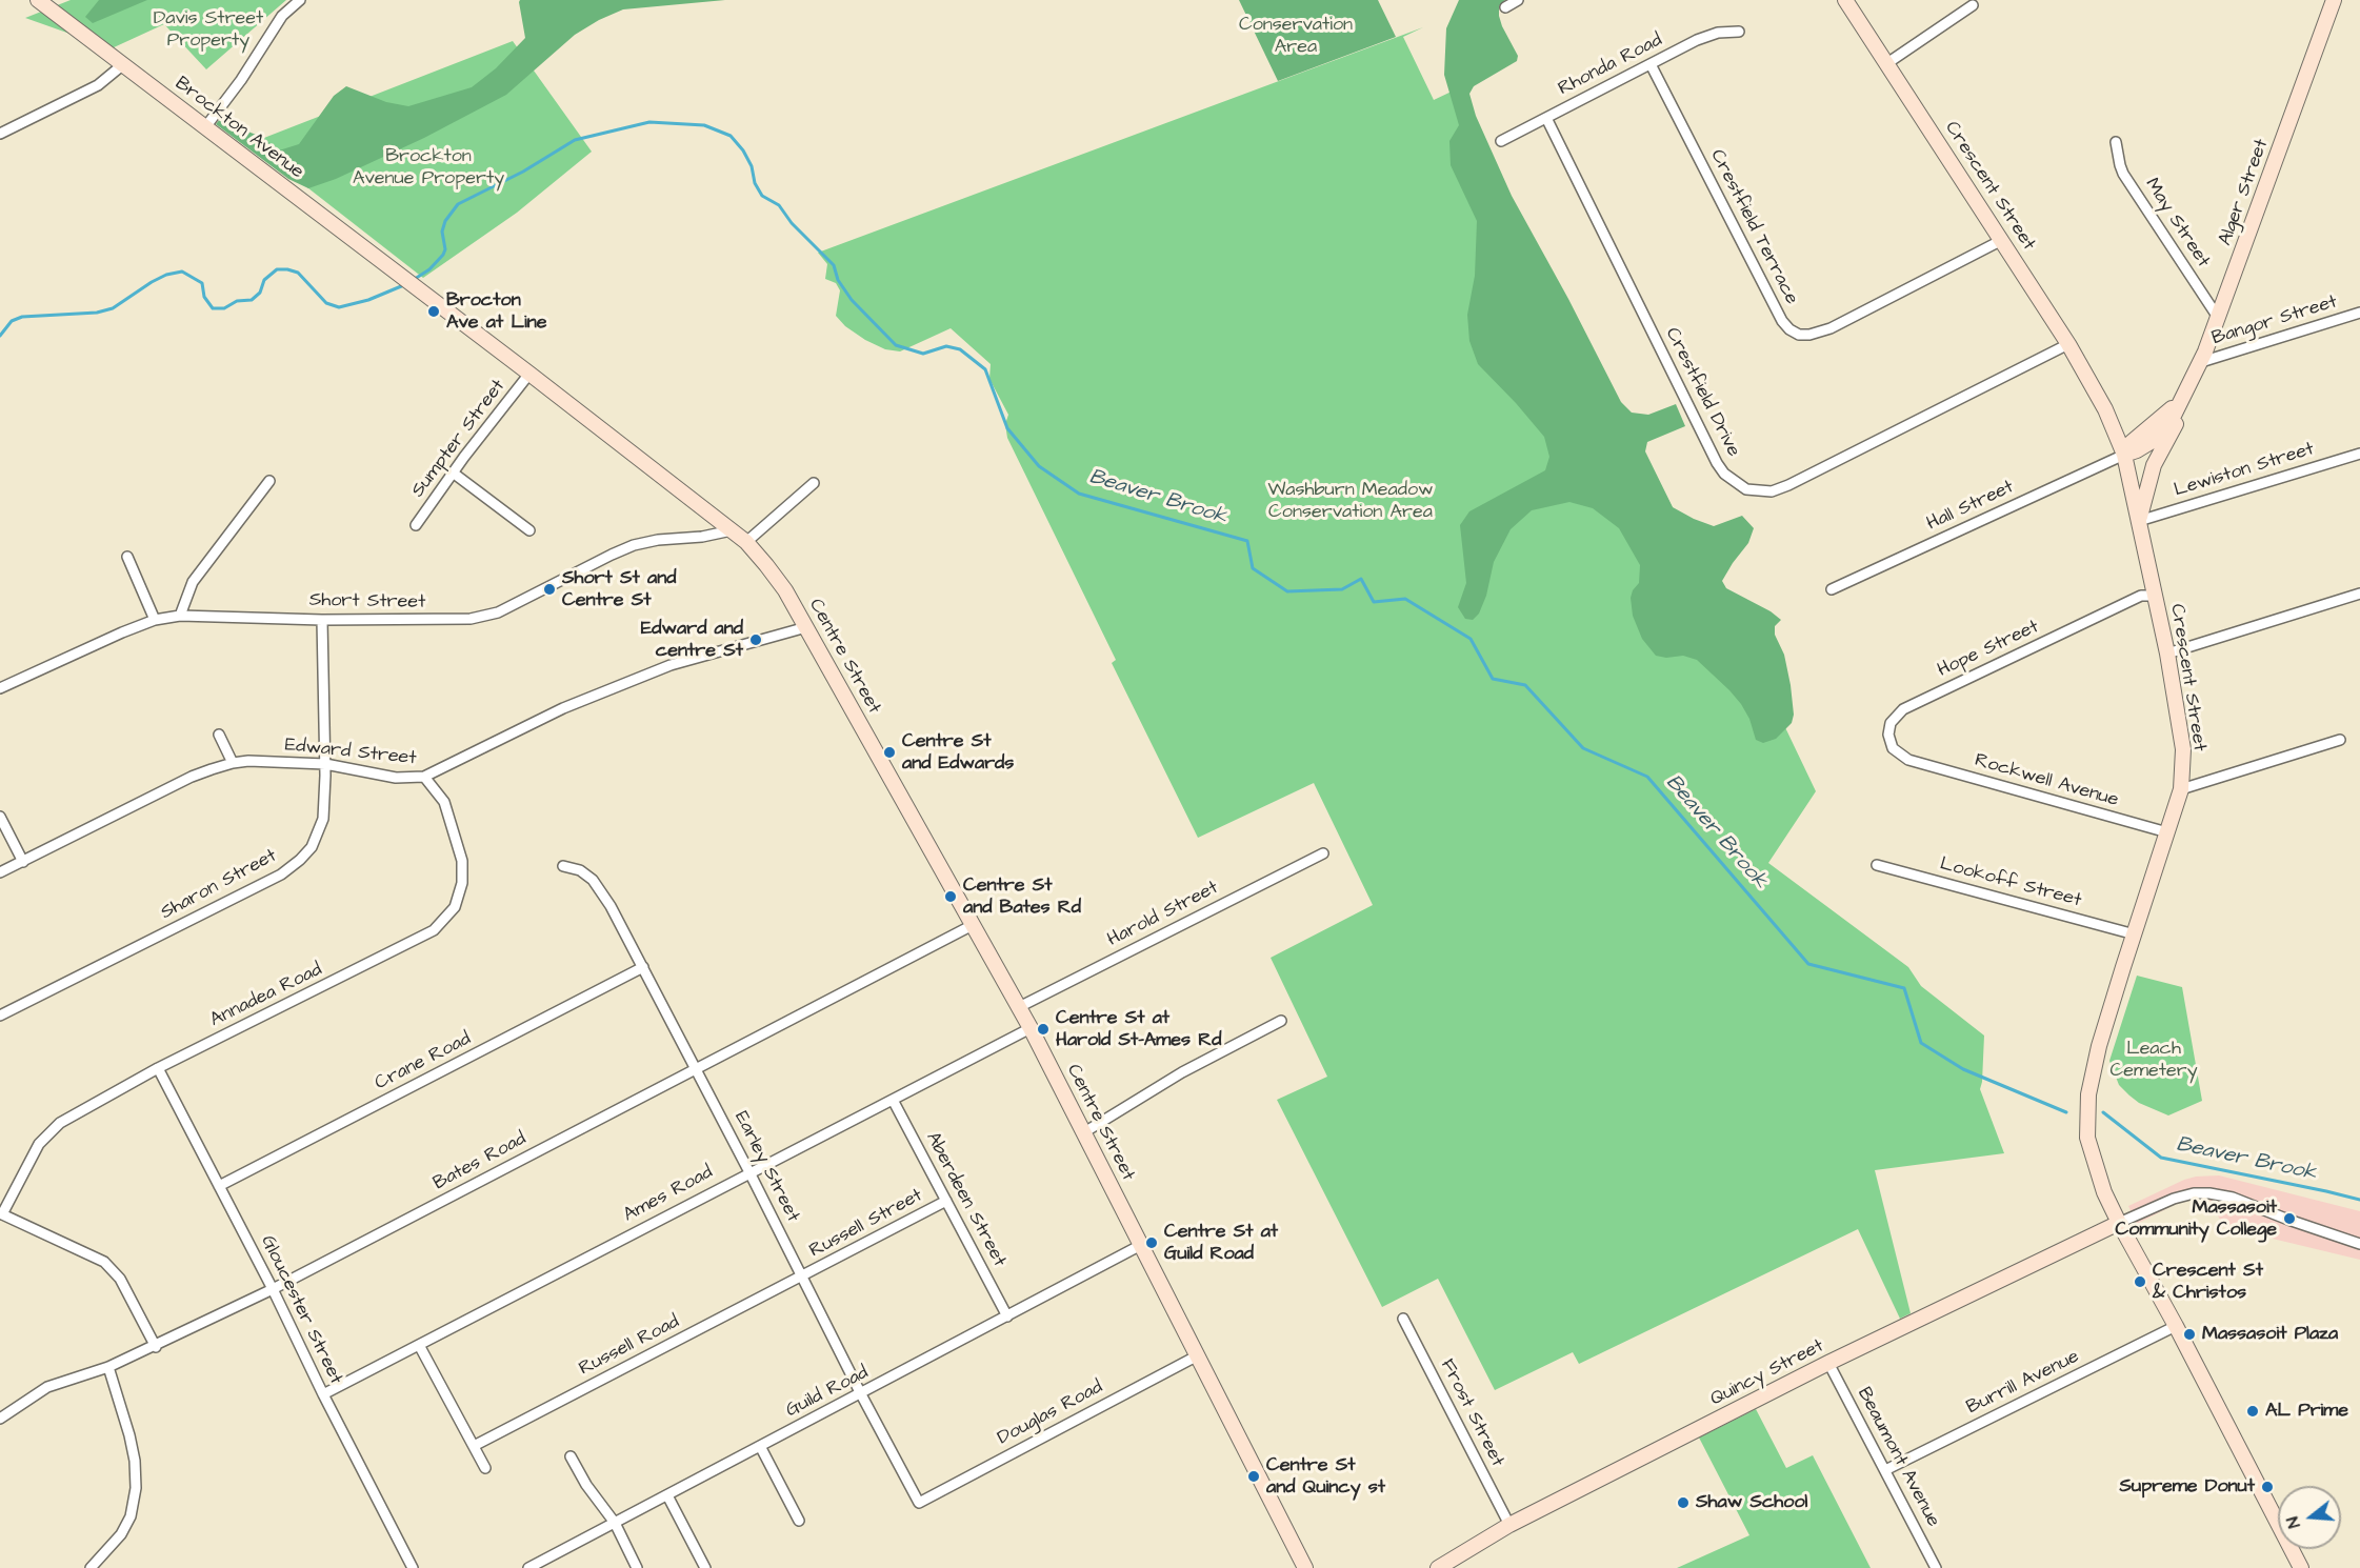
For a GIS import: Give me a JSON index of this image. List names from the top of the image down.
{
  "streets": {
    "main road": [
      "Brockton Avenue",
      "Crescent Street",
      "Alger Street",
      "Centre Street",
      "Quincy Street"
    ],
    "street": [
      "Rhonda Road",
      "May Street",
      "Crestfield Terrace",
      "Bangor Street",
      "Crestfield Drive",
      "Sumpter Street",
      "Lewiston Street",
      "Hall Street",
      "Short Street",
      "Hope Street",
      "Edward Street",
      "Rockwell Avenue",
      "Lookoff Street",
      "Sharon Street",
      "Harold Street",
      "Annadea Road",
      "Crane Road",
      "Bates Road",
      "Earley Street",
      "Ames Road",
      "Aberdeen Street",
      "Russell Street",
      "Gloucester Street",
      "Russell Road",
      "Burrill Avenue",
      "Guild Road",
      "Douglas Road",
      "Frost Street",
      "Beaumont Avenue"
    ]
  },
  "crossings": [
    ["Rhonda Road", "Crestfield Terrace"],
    ["Rhonda Road", "Crestfield Drive"],
    ["Brockton Avenue", "Centre Street"],
    ["Crescent Street", "Alger Street"],
    ["Crescent Street", "Crestfield Terrace"],
    ["Crescent Street", "Crestfield Drive"],
    ["Crescent Street", "Lewiston Street"],
    ["Crescent Street", "Hall Street"],
    ["Crescent Street", "Hope Street"],
    ["Crescent Street", "Rockwell Avenue"],
    ["Crescent Street", "Lookoff Street"],
    ["Crescent Street", "Quincy Street"],
    ["Crescent Street", "Burrill Avenue"],
    ["Alger Street", "May Street"],
    ["Alger Street", "Bangor Street"],
    ["Alger Street", "Hall Street"],
    ["Sumpter Street", "Centre Street"],
    ["Short Street", "Centre Street"],
    ["Short Street", "Sharon Street"],
    ["Hope Street", "Rockwell Avenue"],
    ["Centre Street", "Edward Street"],
    ["Centre Street", "Harold Street"],
    ["Centre Street", "Bates Road"],
    ["Centre Street", "Ames Road"],
    ["Centre Street", "Guild Road"],
    ["Centre Street", "Douglas Road"],
    ["Edward Street", "Sharon Street"],
    ["Edward Street", "Annadea Road"],
    ["Annadea Road", "Gloucester Street"],
    ["Crane Road", "Earley Street"],
    ["Crane Road", "Gloucester Street"],
    ["Bates Road", "Earley Street"],
    ["Bates Road", "Gloucester Street"],
    ["Earley Street", "Ames Road"],
    ["Earley Street", "Russell Street"],
    ["Earley Street", "Russell Road"],
    ["Earley Street", "Guild Road"],
    ["Earley Street", "Douglas Road"],
    ["Ames Road", "Aberdeen Street"],
    ["Ames Road", "Gloucester Street"],
    ["Aberdeen Street", "Russell Street"],
    ["Aberdeen Street", "Guild Road"],
    ["Russell Street", "Russell Road"],
    ["Quincy Street", "Frost Street"],
    ["Quincy Street", "Beaumont Avenue"],
    ["Burrill Avenue", "Beaumont Avenue"]
  ],
  "water": ["Beaver Brook"],
  "parks": [
    "Davis Street Property",
    "Conservation Area",
    "Brockton Avenue Property",
    "Washburn Meadow Conservation Area",
    "Leach Cemetery"
  ],
  "places": [
    "Brocton Ave at Line",
    "Short St and Centre St",
    "Edward and centre St",
    "Centre St and Edwards",
    "Centre St and Bates Rd",
    "Centre St at Harold St-Ames Rd",
    "Massasoit Community College",
    "Centre St at Guild Road",
    "Crescent St & Christos",
    "Massasoit Plaza",
    "AL Prime",
    "Centre St and Quincy st",
    "Supreme Donut",
    "Shaw School"
  ],
  "north": "left"
}
